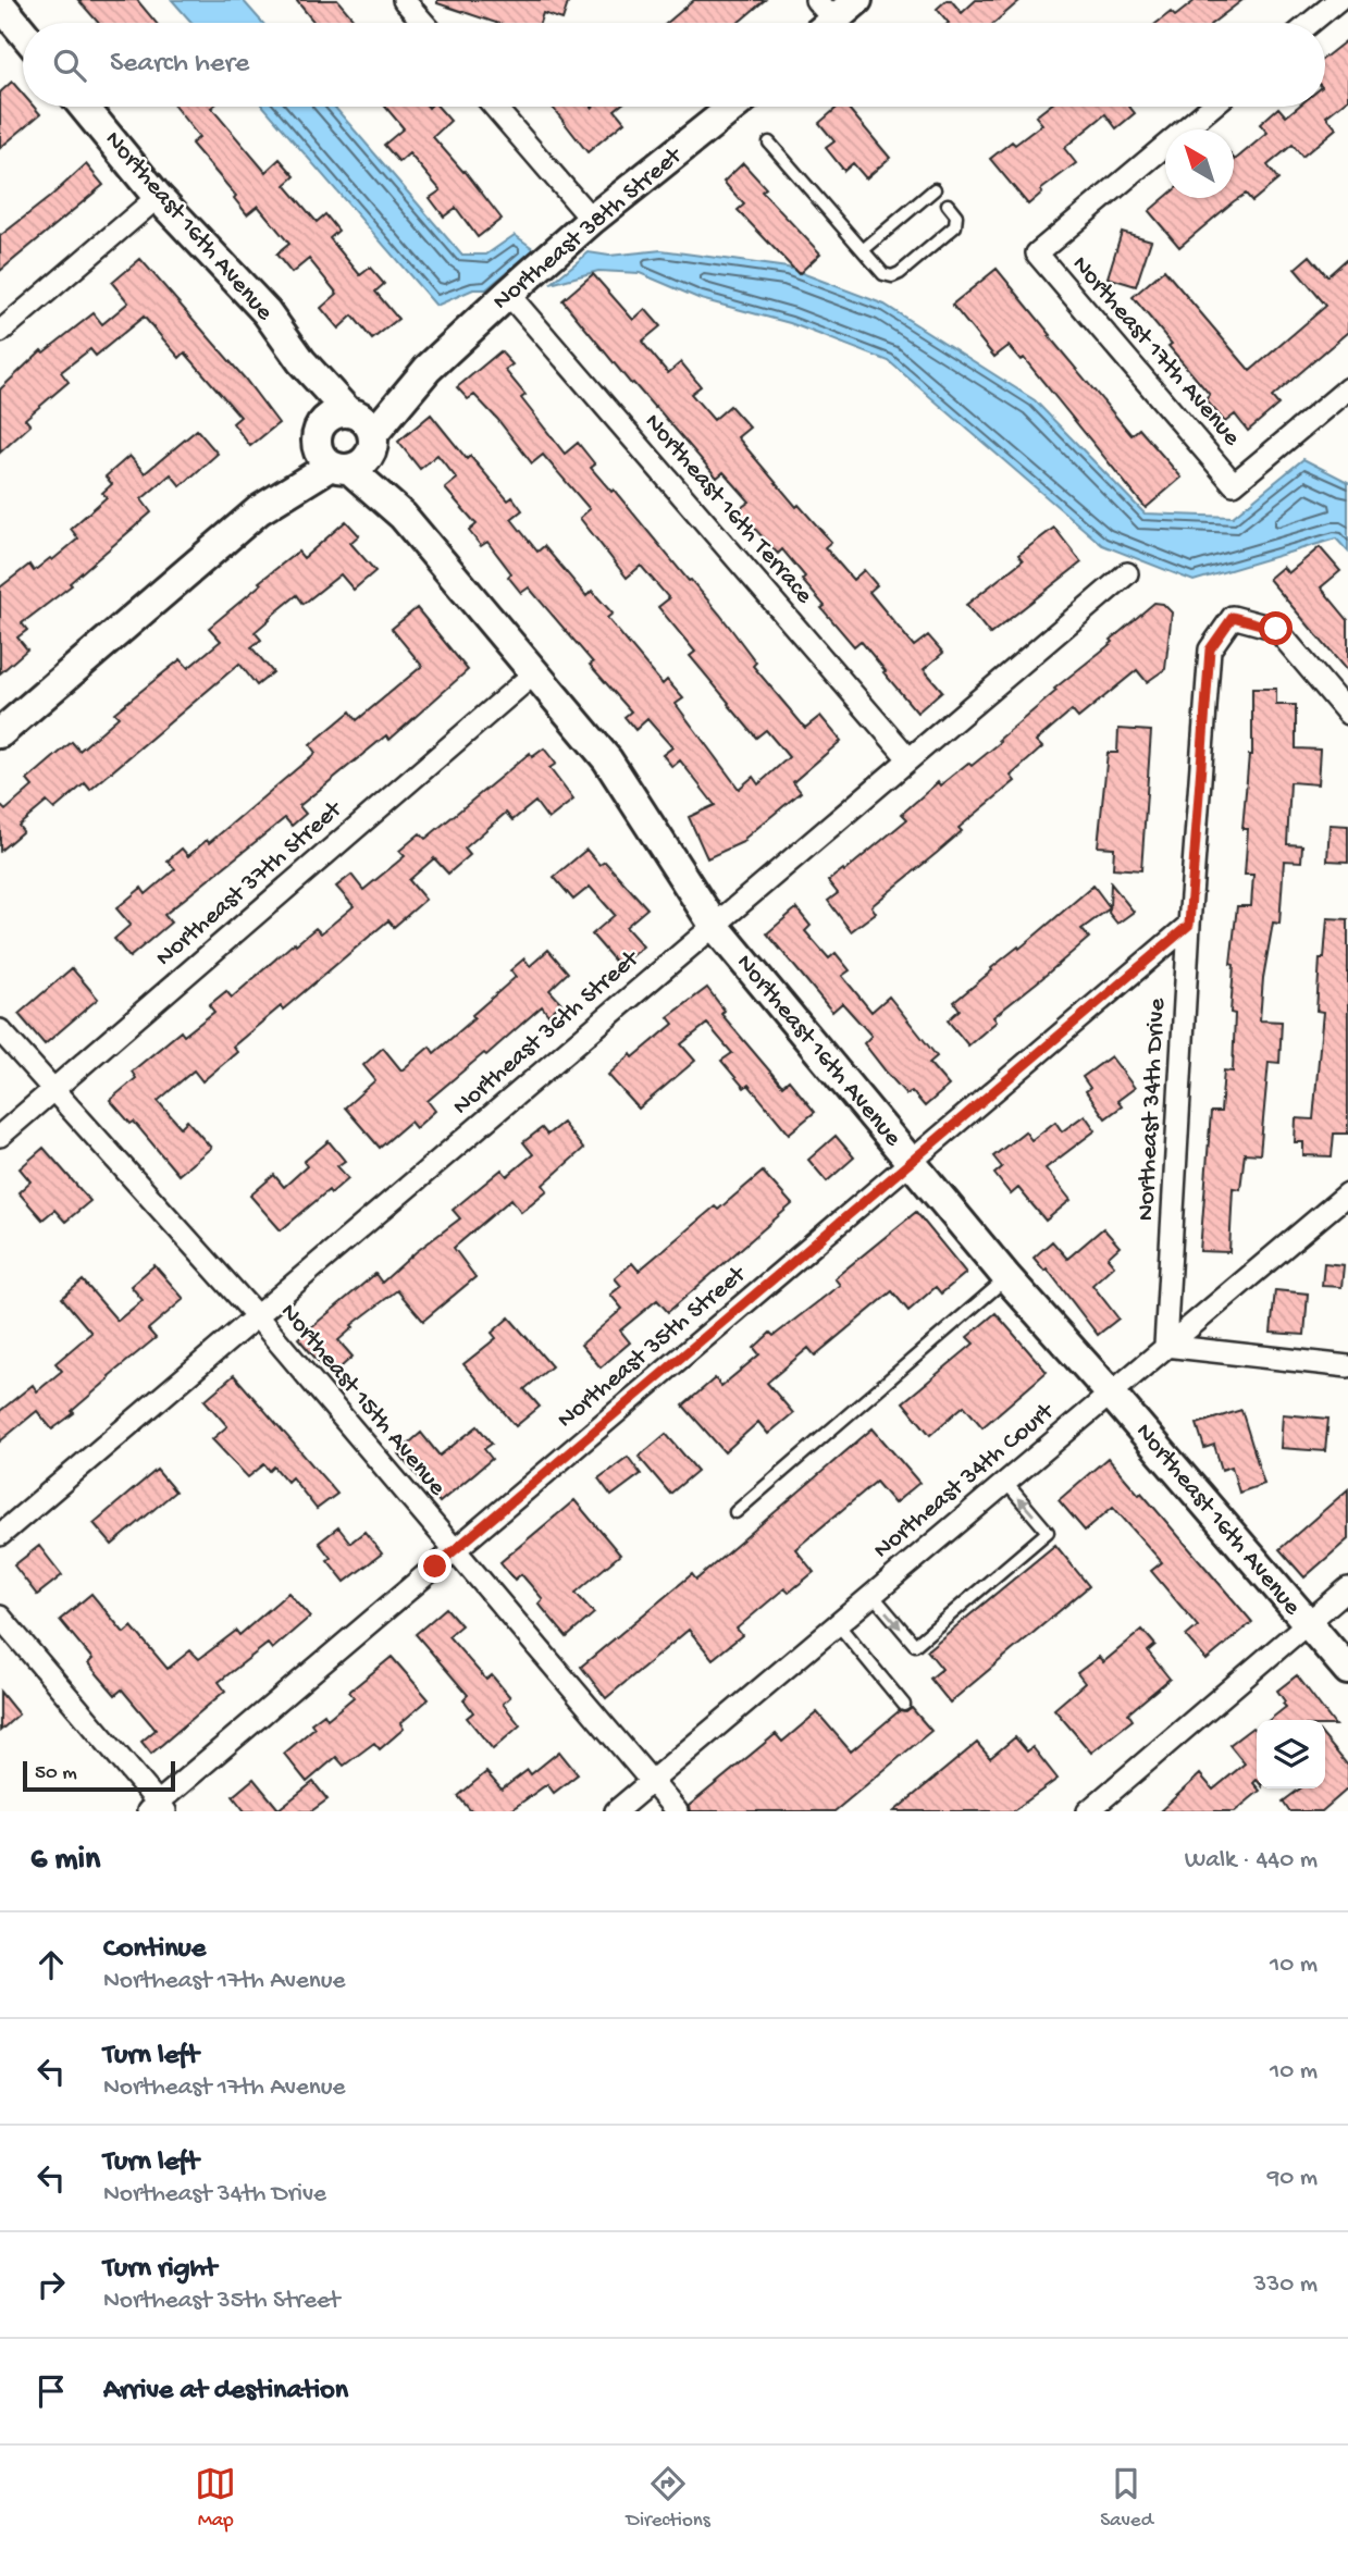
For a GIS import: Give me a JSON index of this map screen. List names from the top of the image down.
{
  "streets": {
    "street": [
      "Northeast 16th Avenue",
      "Northeast 38th Street",
      "Northeast 17th Avenue",
      "Northeast 16th Terrace",
      "Northeast 37th Street",
      "Northeast 36th Street",
      "Northeast 34th Drive",
      "Northeast 35th Street",
      "Northeast 15th Avenue",
      "Northeast 34th Court"
    ]
  },
  "crossings": [
    ["Northeast 16th Avenue", "Northeast 38th Street"],
    ["Northeast 16th Avenue", "Northeast 37th Street"],
    ["Northeast 16th Avenue", "Northeast 36th Street"],
    ["Northeast 16th Avenue", "Northeast 35th Street"],
    ["Northeast 16th Avenue", "Northeast 34th Court"],
    ["Northeast 38th Street", "Northeast 16th Terrace"],
    ["Northeast 16th Terrace", "Northeast 36th Street"],
    ["Northeast 37th Street", "Northeast 15th Avenue"],
    ["Northeast 36th Street", "Northeast 15th Avenue"],
    ["Northeast 34th Drive", "Northeast 35th Street"],
    ["Northeast 34th Drive", "Northeast 34th Court"],
    ["Northeast 35th Street", "Northeast 15th Avenue"],
    ["Northeast 15th Avenue", "Northeast 34th Court"]
  ],
  "scale_bar": "50 m",
  "north": "top left",
  "page": {
    "search": "Search here",
    "scale": "50 m",
    "heading": ["6 min", "Walk · 440 m"],
    "list": [
      ["Continue", "Northeast 17th Avenue", "10 m"],
      ["Turn left", "Northeast 17th Avenue", "10 m"],
      ["Turn left", "Northeast 34th Drive", "90 m"],
      ["Turn right", "Northeast 35th Street", "330 m"],
      "Arrive at destination"
    ],
    "nav": ["Map", "Directions", "Saved"]
  }
}
